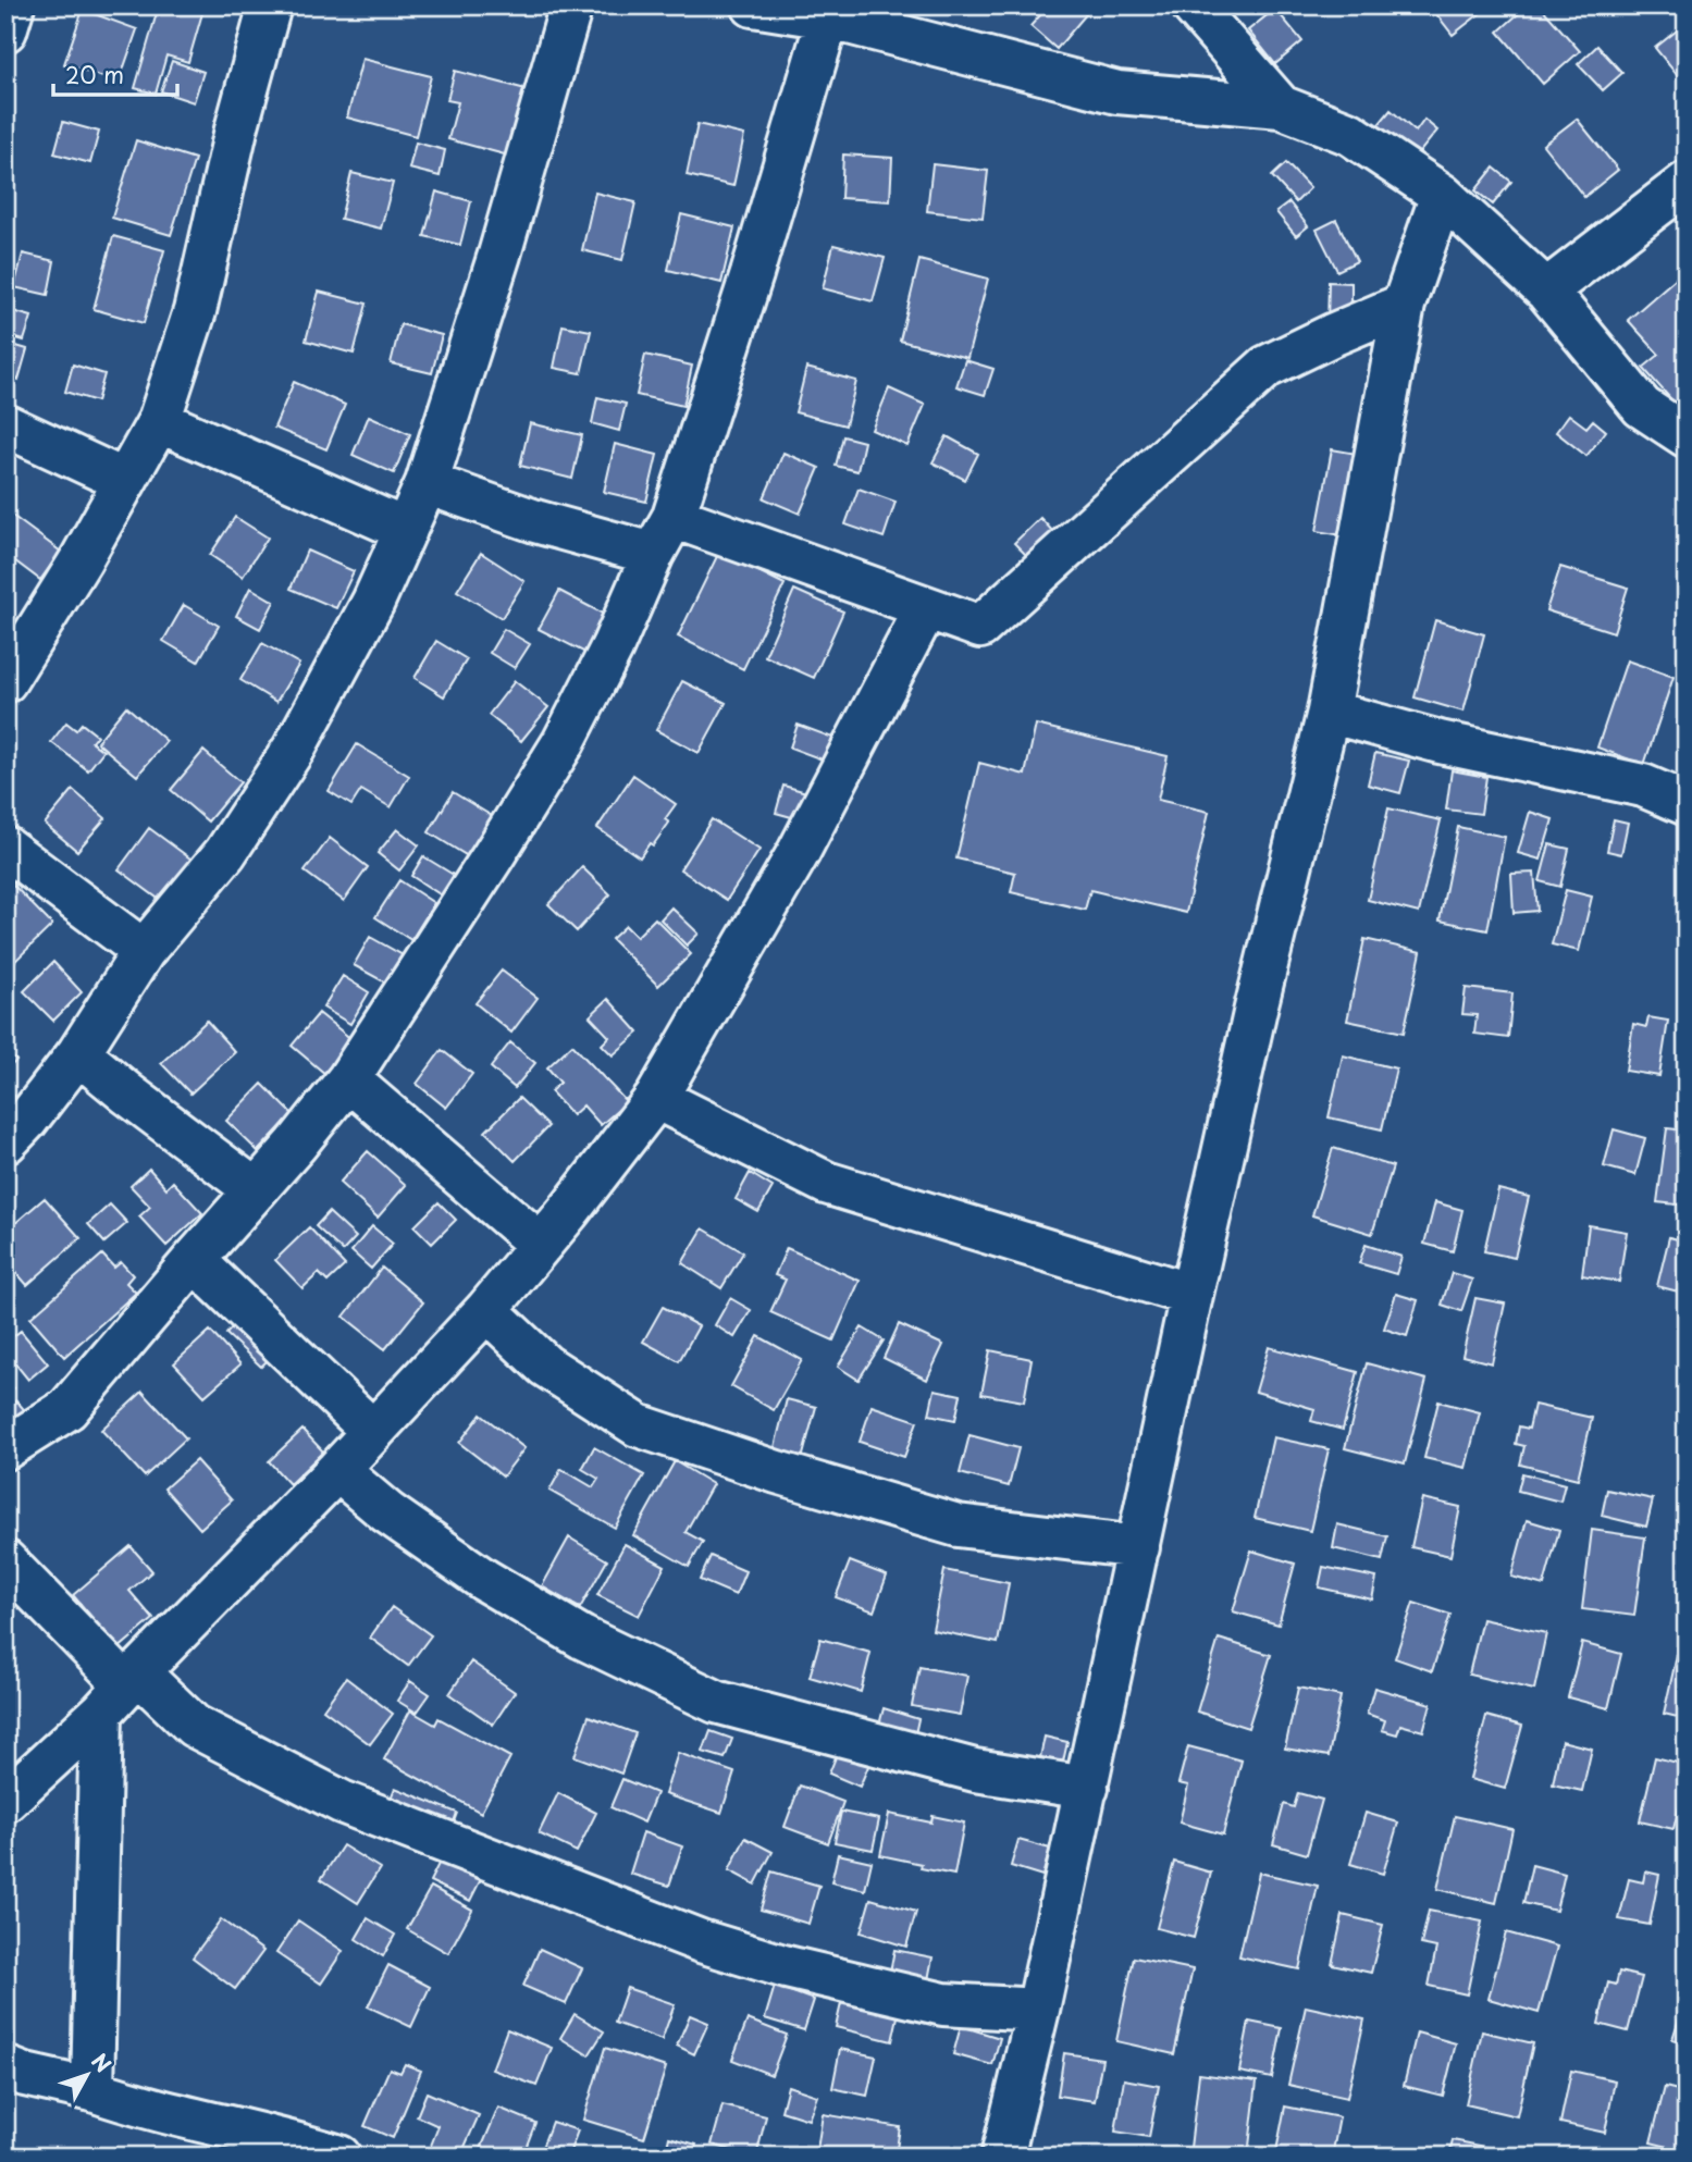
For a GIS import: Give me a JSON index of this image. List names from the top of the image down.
{
  "scale_bar": "20 m",
  "north": "top right"
}
